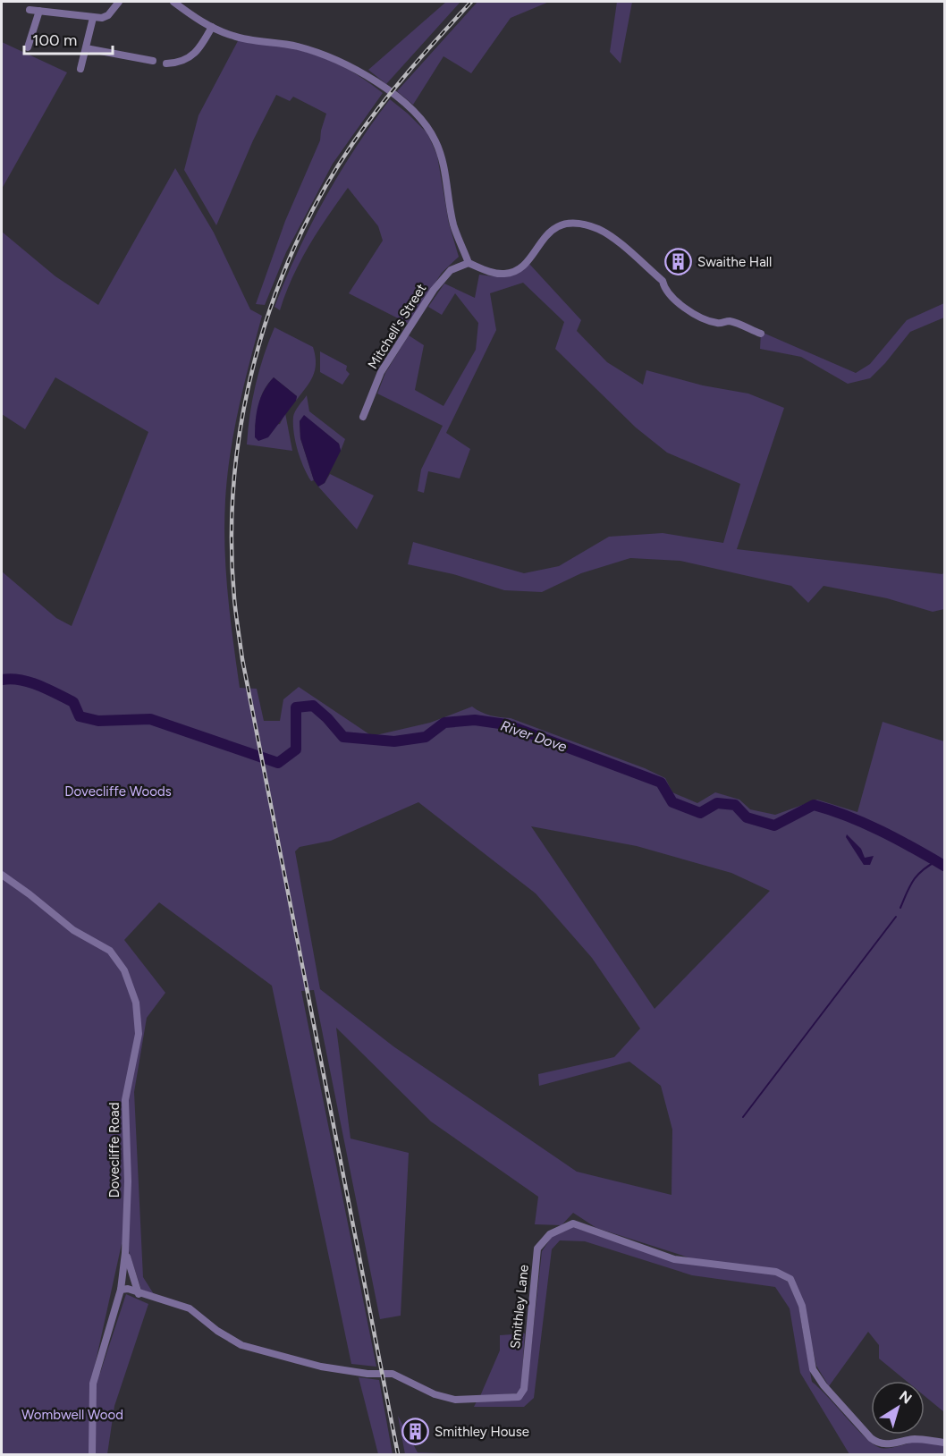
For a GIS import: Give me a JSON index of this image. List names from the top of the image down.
{
  "streets": {
    "street": ["Mitchell's Street", "Dovecliffe Road", "Smithley Lane"]
  },
  "crossings": [
    ["Dovecliffe Road", "Smithley Lane"]
  ],
  "water": ["River Dove"],
  "parks": ["Dovecliffe Woods", "Wombwell Wood"],
  "places": {
    "building": ["Swaithe Hall", "Smithley House"]
  },
  "scale_bar": "100 m",
  "north": "top right"
}
